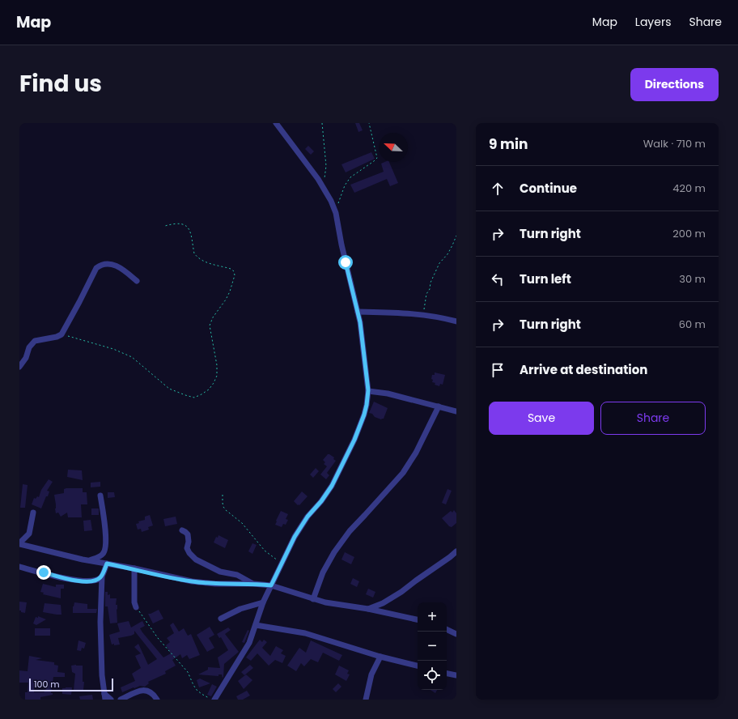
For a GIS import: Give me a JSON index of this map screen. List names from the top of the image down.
{
  "scale_bar": "100 m",
  "north": "top left",
  "page": {
    "header": "Map",
    "nav": ["Map", "Layers", "Share"],
    "title": "Find us",
    "buttons": [
      "Directions",
      ["Save", "Share"]
    ],
    "heading": ["9 min", "Walk · 710 m"],
    "list": [
      ["Continue", "420 m"],
      ["Turn right", "200 m"],
      ["Turn left", "30 m"],
      ["Turn right", "60 m"],
      "Arrive at destination"
    ],
    "map_buttons": ["+", "−"],
    "scale": "100 m"
  }
}
